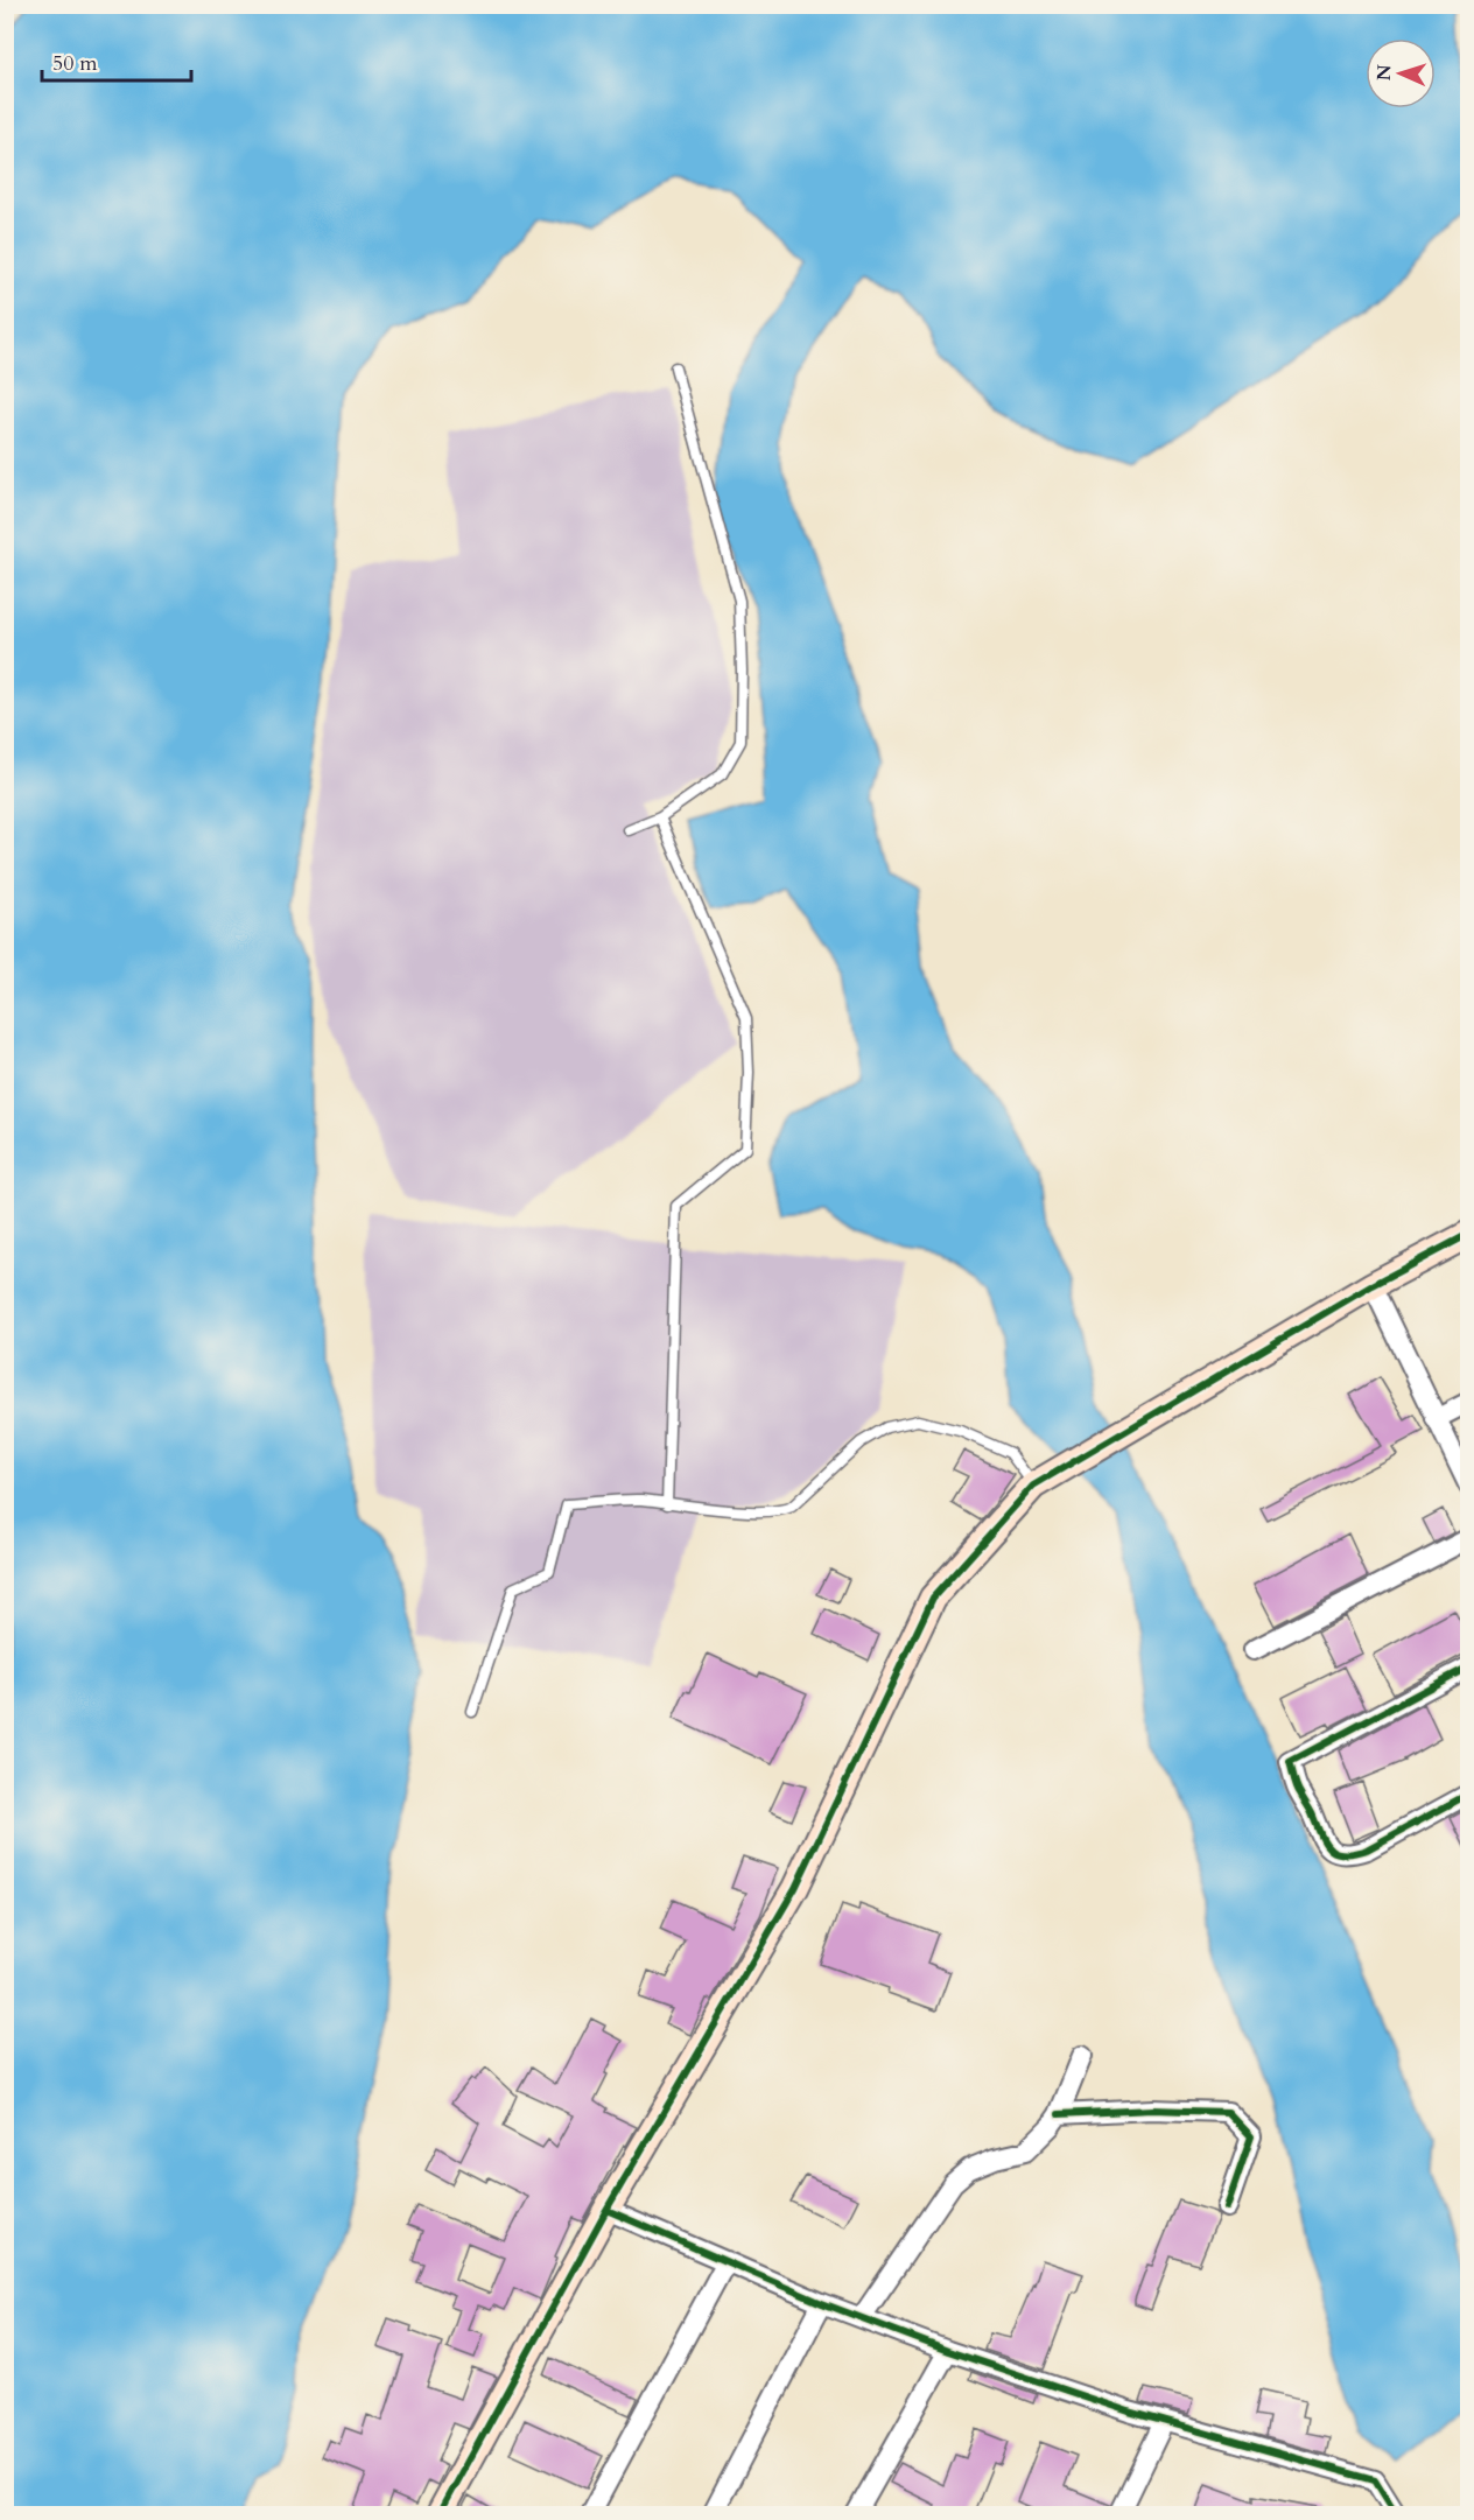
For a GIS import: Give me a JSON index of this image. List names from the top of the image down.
{
  "scale_bar": "50 m",
  "north": "left"
}
